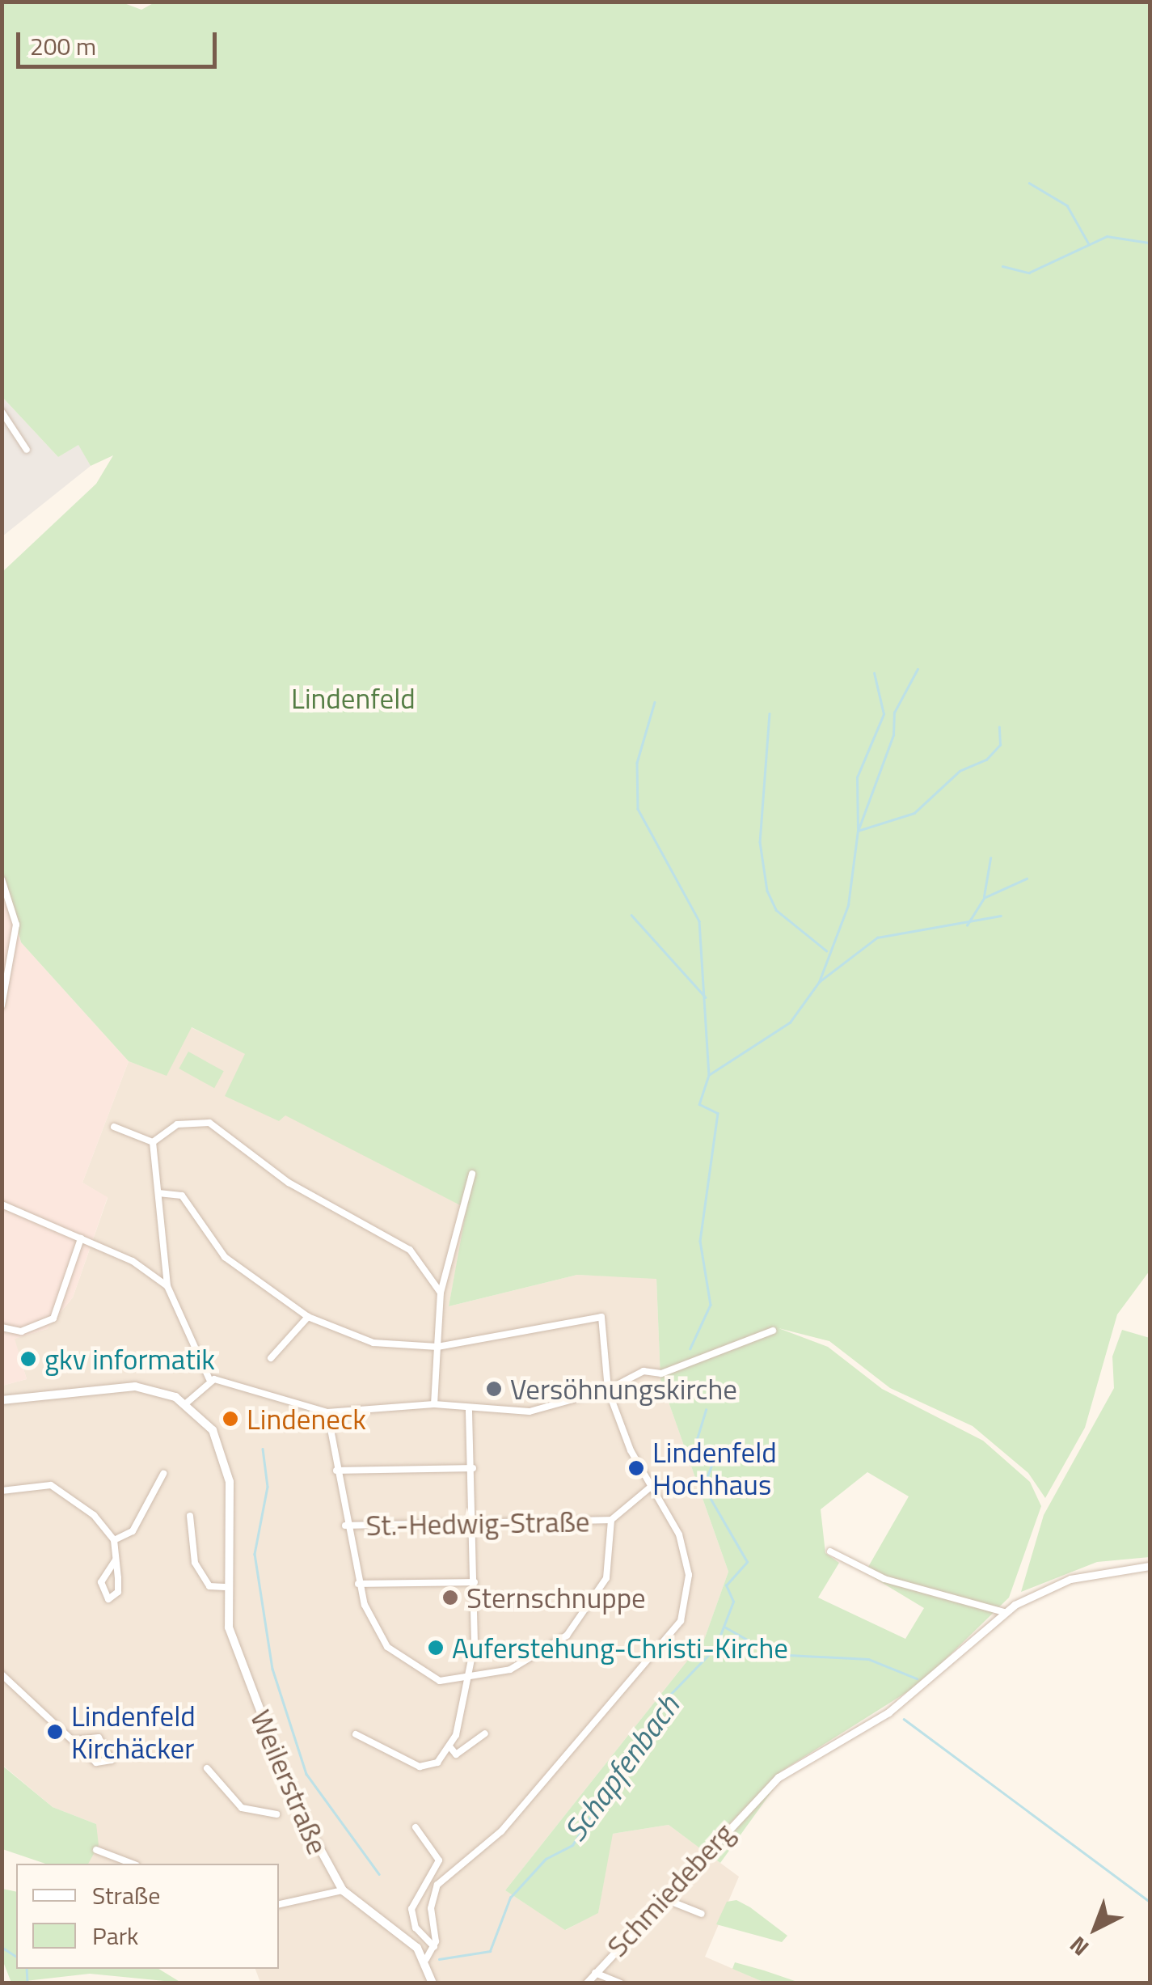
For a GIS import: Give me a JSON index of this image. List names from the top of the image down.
{
  "streets": {
    "main road": ["Weilerstraße"],
    "street": ["St.-Hedwig-Straße", "Schmiedeberg"]
  },
  "water": ["Schapfenbach"],
  "parks": ["Lindenfeld"],
  "places": [
    "gkv informatik",
    "Versöhnungskirche",
    "Lindeneck",
    "Lindenfeld Hochhaus",
    "Sternschnuppe",
    "Auferstehung-Christi-Kirche",
    "Lindenfeld Kirchäcker"
  ],
  "legend": ["Straße", "Park"],
  "scale_bar": "200 m",
  "north": "bottom left"
}
